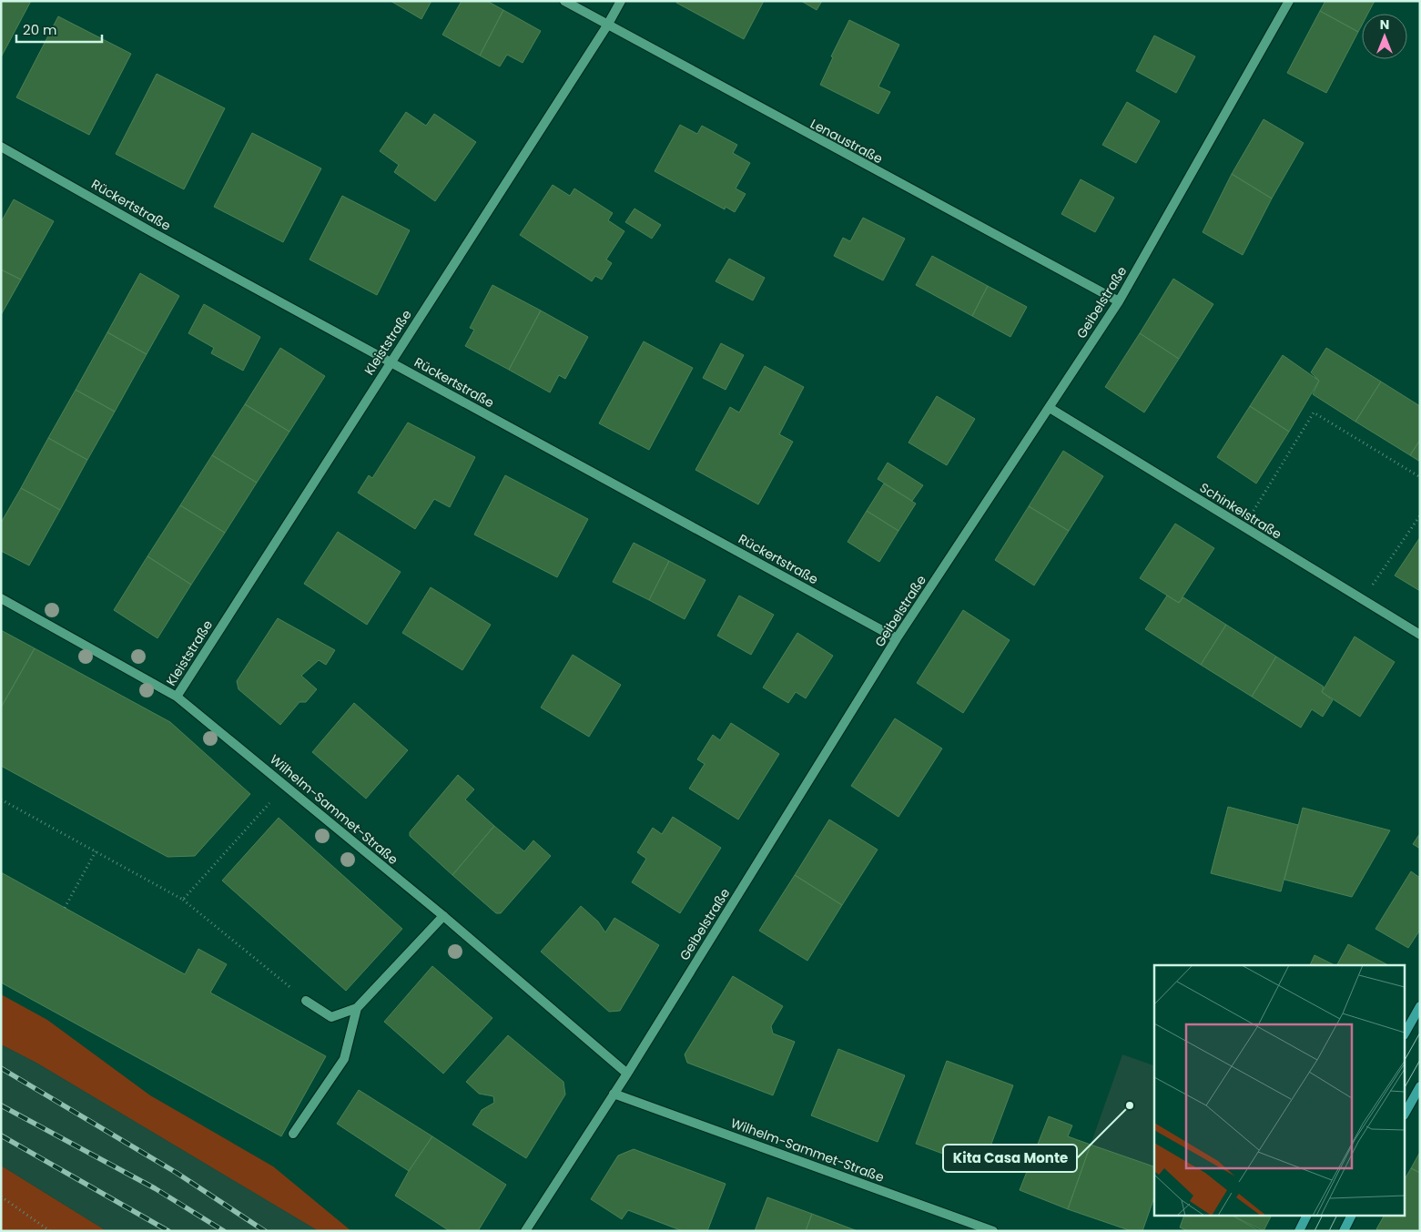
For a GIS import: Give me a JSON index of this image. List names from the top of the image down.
{
  "streets": {
    "street": [
      "Lenaustraße",
      "Rückertstraße",
      "Geibelstraße",
      "Kleiststraße",
      "Schinkelstraße",
      "Wilhelm-Sammet-Straße"
    ]
  },
  "crossings": [
    ["Lenaustraße", "Geibelstraße"],
    ["Lenaustraße", "Kleiststraße"],
    ["Rückertstraße", "Geibelstraße"],
    ["Rückertstraße", "Kleiststraße"],
    ["Geibelstraße", "Schinkelstraße"],
    ["Geibelstraße", "Wilhelm-Sammet-Straße"],
    ["Kleiststraße", "Wilhelm-Sammet-Straße"]
  ],
  "places": ["Kita Casa Monte"],
  "scale_bar": "20 m",
  "north": "top"
}
